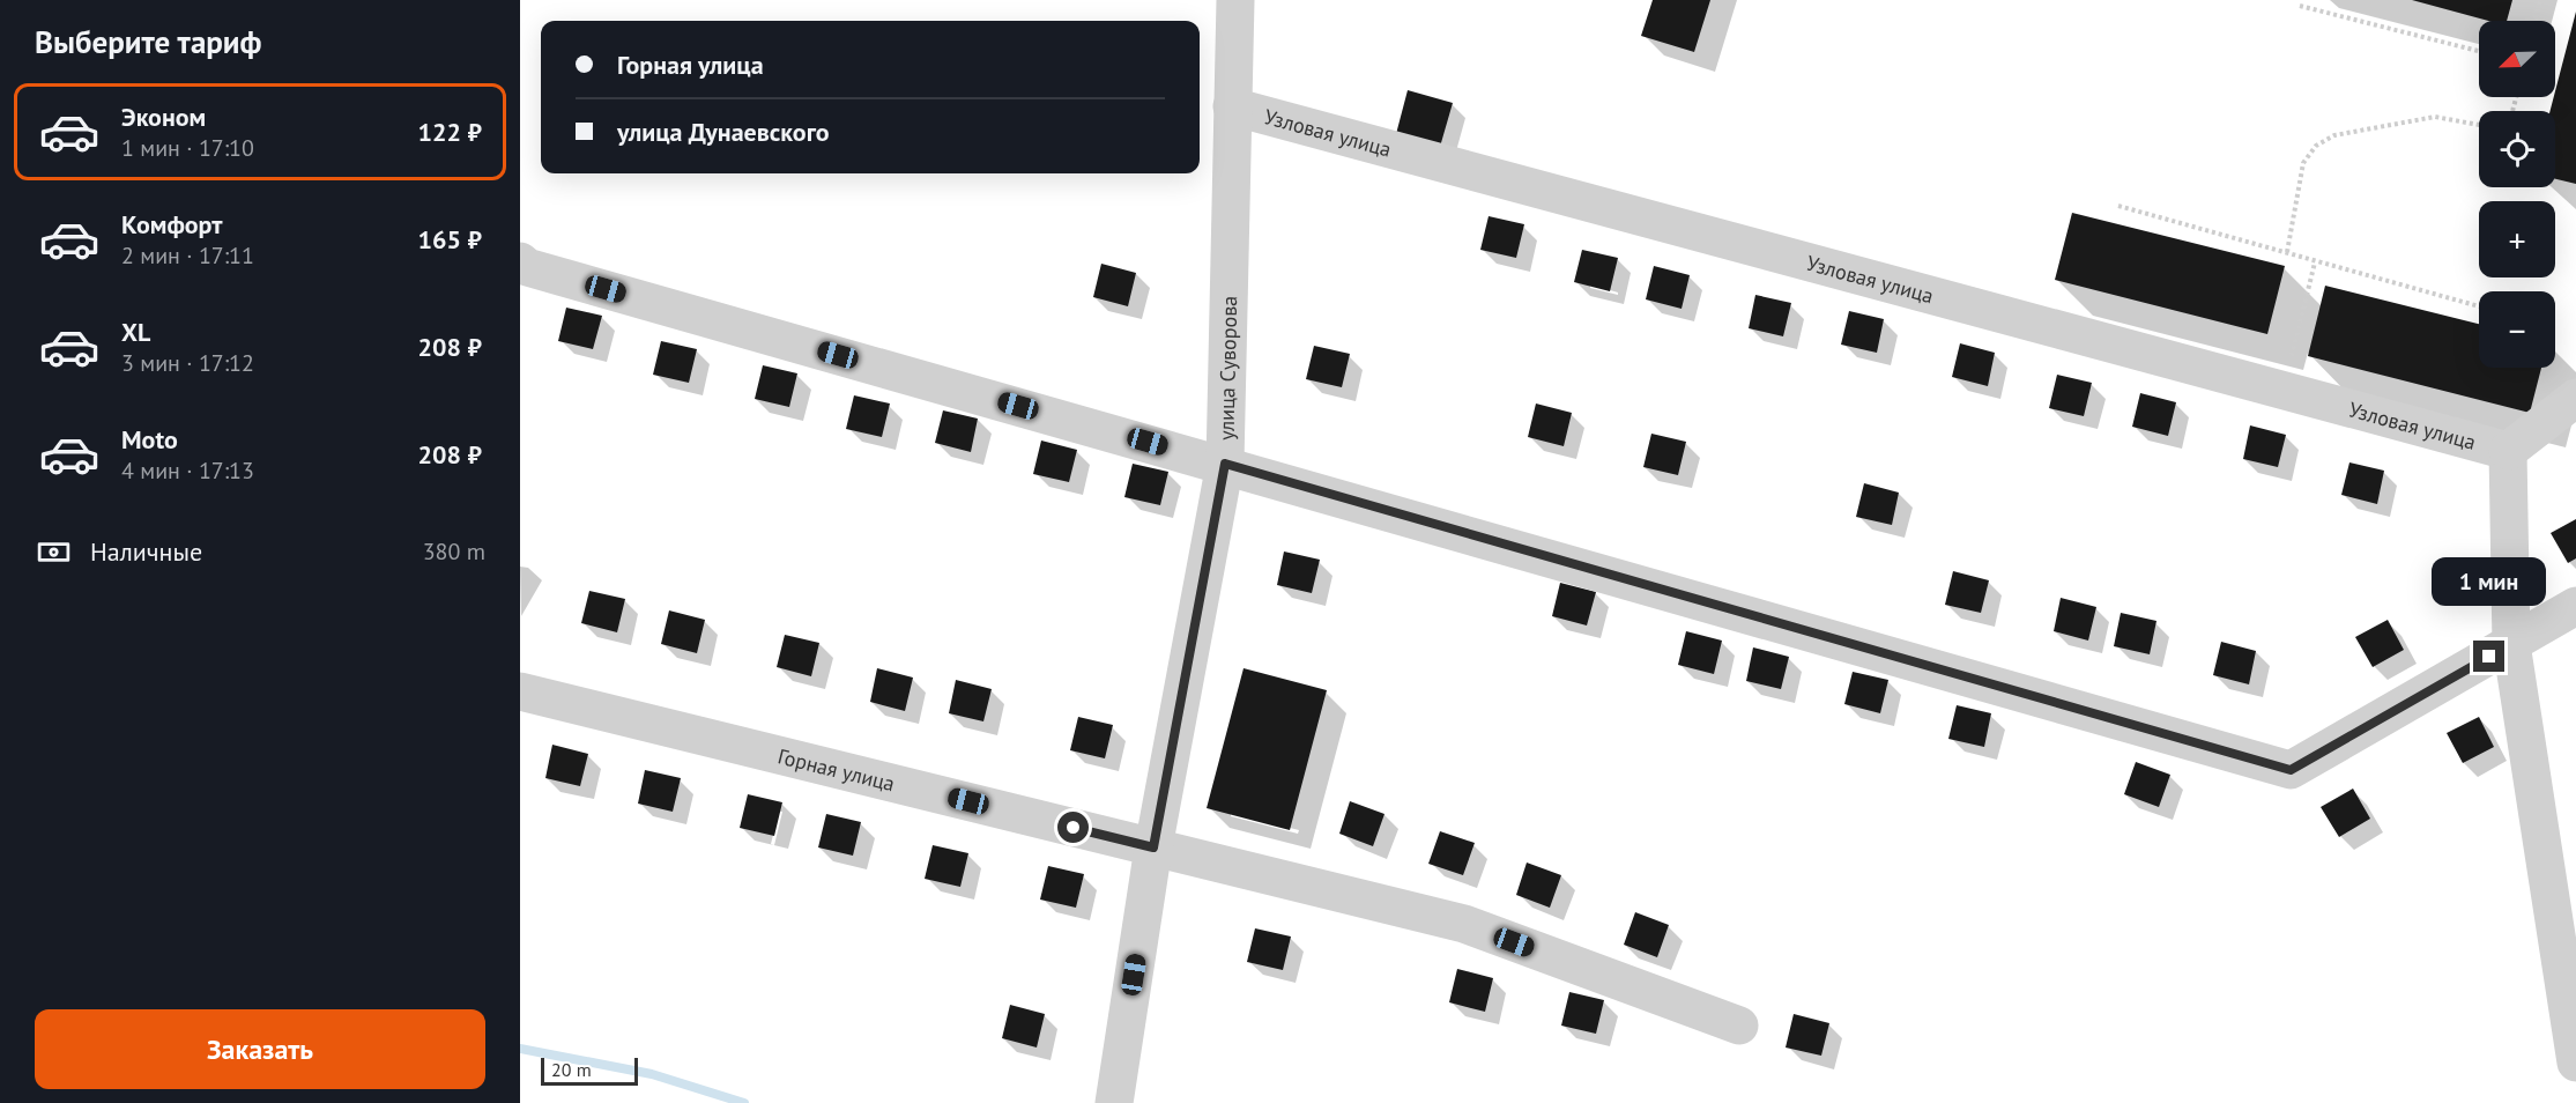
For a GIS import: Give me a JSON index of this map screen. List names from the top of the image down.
{
  "streets": {
    "street": ["Узловая улица", "улица Суворова", "Горная улица"]
  },
  "crossings": [
    ["Узловая улица", "улица Суворова"],
    ["улица Суворова", "Горная улица"]
  ],
  "scale_bar": "20 m",
  "north": "bottom left",
  "page": {
    "heading": "Выберите тариф",
    "map_buttons": ["+", "−"],
    "banner": ["Горная улица", "улица Дунаевского"],
    "list": [
      {
        "name": "Эконом",
        "note": "1 мин · 17:10",
        "value": "122 ₽"
      },
      {
        "name": "Комфорт",
        "note": "2 мин · 17:11",
        "value": "165 ₽"
      },
      {
        "name": "XL",
        "note": "3 мин · 17:12",
        "value": "208 ₽"
      },
      {
        "name": "Moto",
        "note": "4 мин · 17:13",
        "value": "208 ₽"
      }
    ],
    "pay": ["Наличные", "380 m"],
    "bubble": "1 мин",
    "buttons": "Заказать",
    "scale": "20 m"
  }
}
